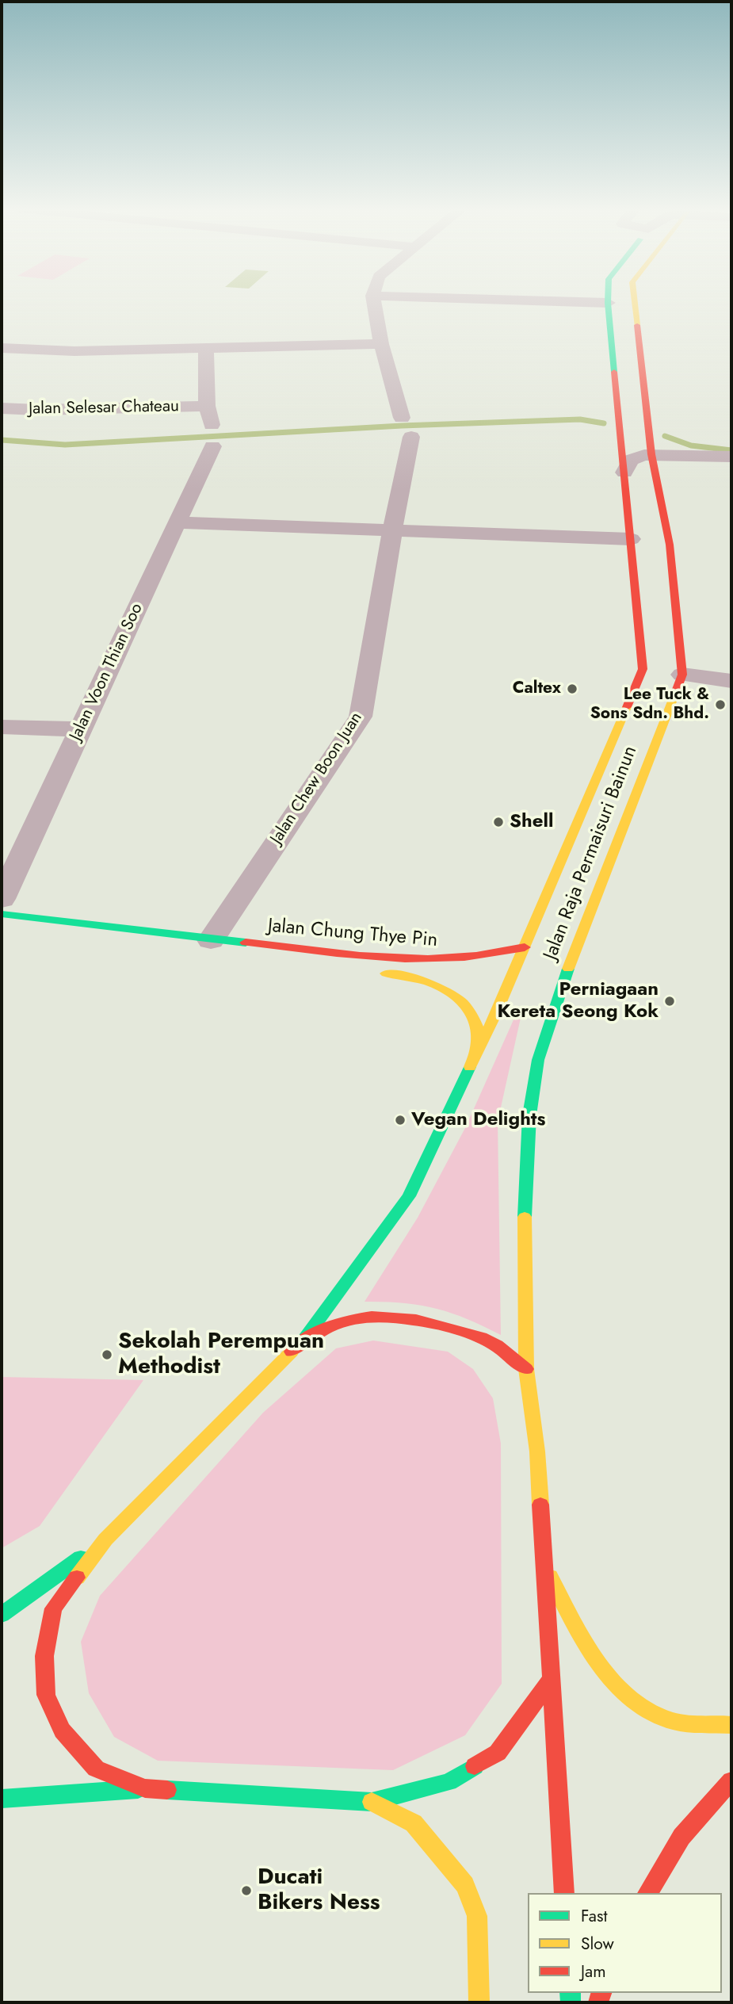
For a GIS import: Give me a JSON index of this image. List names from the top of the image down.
{
  "streets": {
    "main road": ["Jalan Raja Permaisuri Bainun", "Jalan Chung Thye Pin"],
    "street": ["Jalan Selesar Chateau", "Jalan Voon Thian Soo", "Jalan Chew Boon Juan"]
  },
  "crossings": [
    ["Jalan Selesar Chateau", "Jalan Voon Thian Soo"],
    ["Jalan Chew Boon Juan", "Jalan Chung Thye Pin"],
    ["Jalan Raja Permaisuri Bainun", "Jalan Chung Thye Pin"]
  ],
  "places": [
    "Caltex",
    "Lee Tuck & Sons Sdn. Bhd.",
    "Shell",
    "Perniagaan Kereta Seong Kok",
    "Vegan Delights",
    "Sekolah Perempuan Methodist",
    "Ducati Bikers Ness"
  ],
  "legend": ["Fast", "Slow", "Jam"]
}
